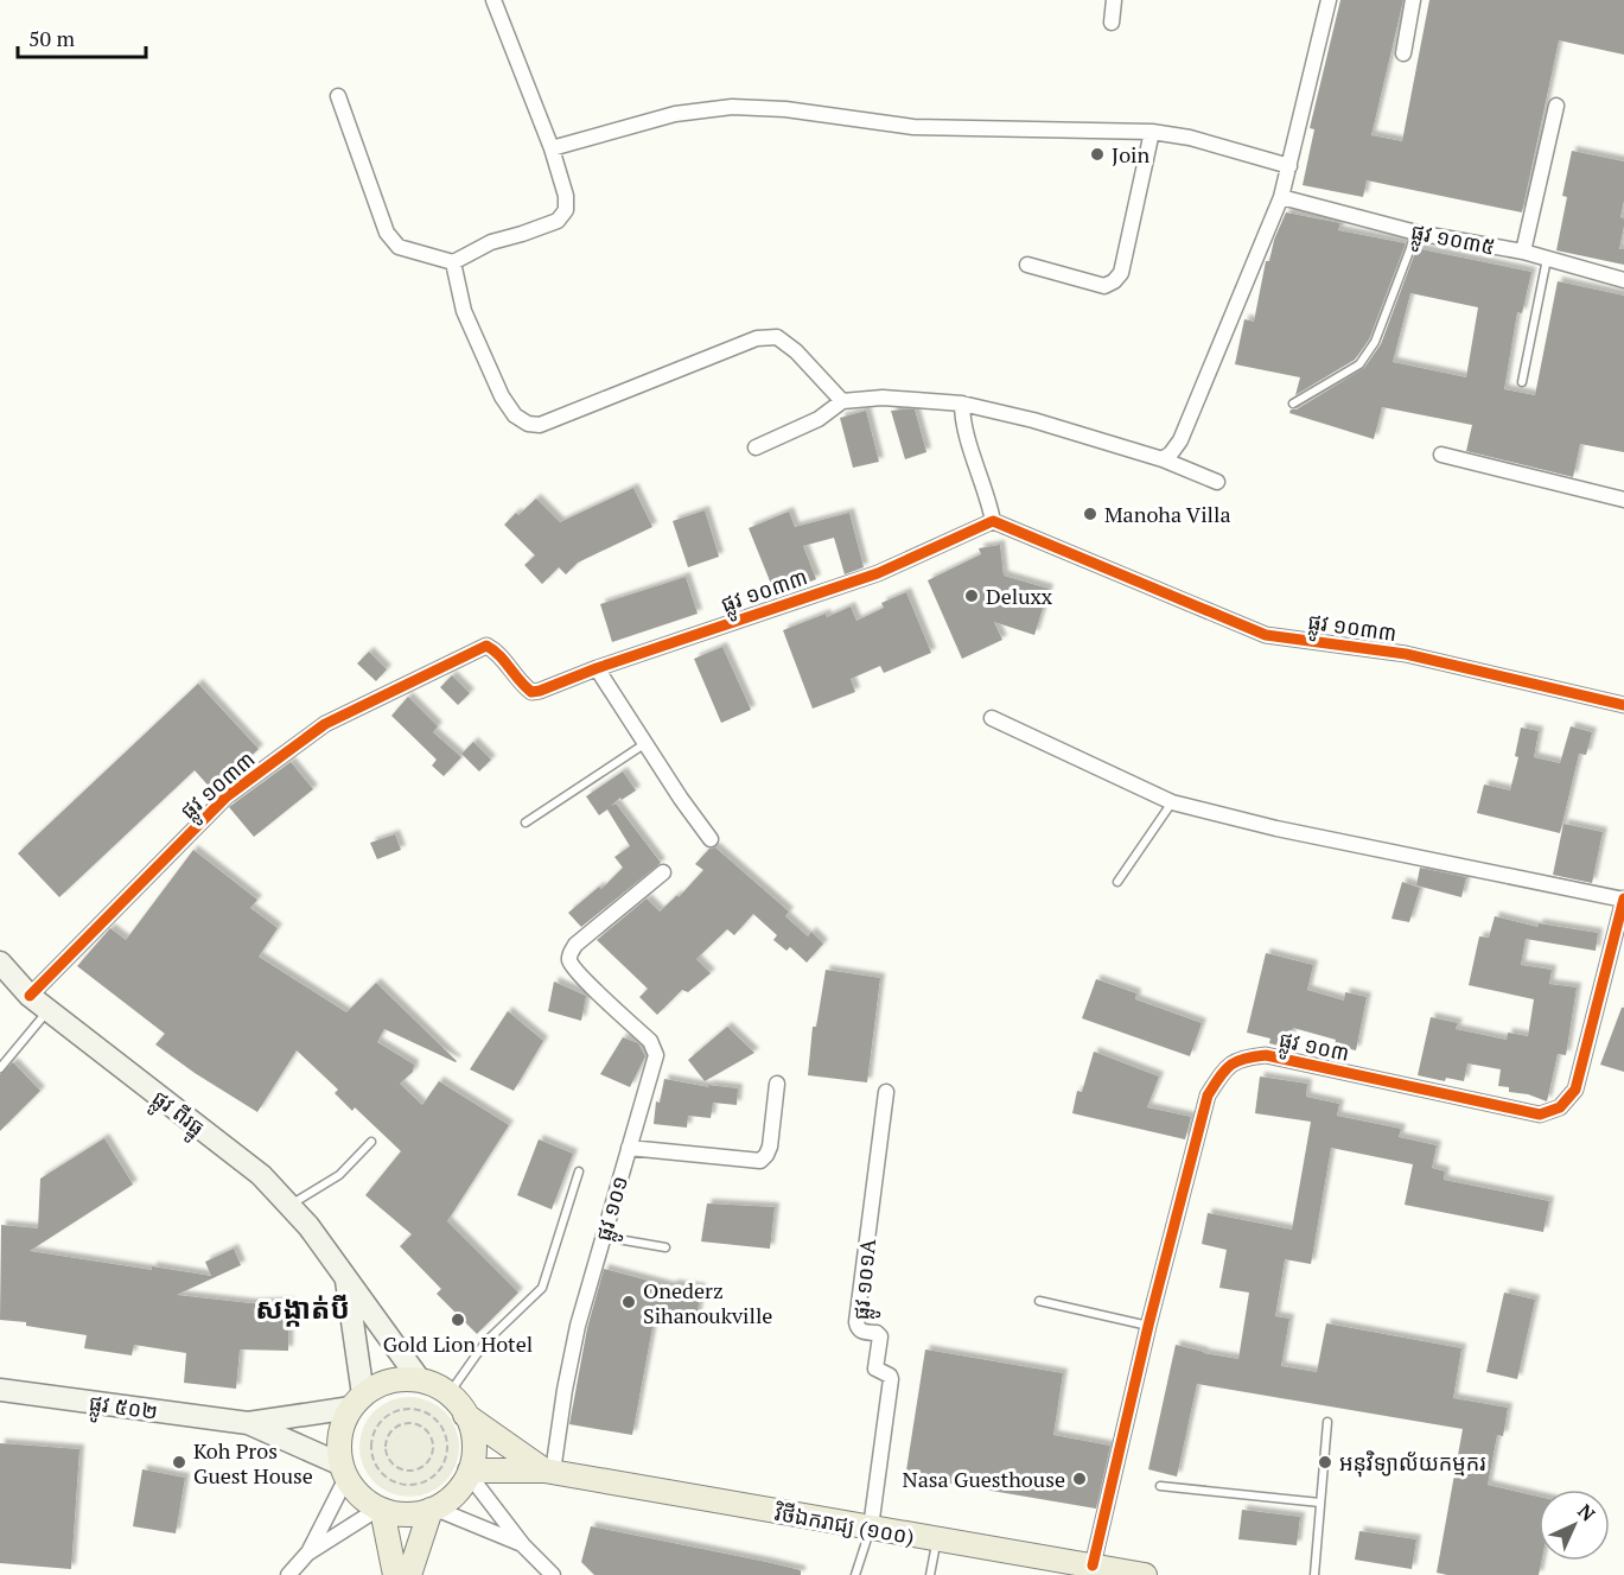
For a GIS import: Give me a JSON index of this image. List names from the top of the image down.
{
  "streets": {
    "main road": ["ផ្លូវ ពីរធ្នូ", "ផ្លូវ ៥០២", "វិថីឯករាជ្យ (១០០)"],
    "street": [
      "ផ្លូវ ១០៣៥",
      "ផ្លូវ ១០៣៣",
      "ផ្លូវ ១០៣",
      "ផ្លូវ ១០១",
      "ផ្លូវ ១០១A"
    ]
  },
  "crossings": [
    ["ផ្លូវ ១០៣៣", "ផ្លូវ ពីរធ្នូ"],
    ["ផ្លូវ ១០៣", "វិថីឯករាជ្យ (១០០)"],
    ["ផ្លូវ ពីរធ្នូ", "ផ្លូវ ៥០២"],
    ["ផ្លូវ ១០១", "វិថីឯករាជ្យ (១០០)"],
    ["ផ្លូវ ១០១A", "វិថីឯករាជ្យ (១០០)"]
  ],
  "districts": ["សង្កាត់បី"],
  "places": [
    "Join",
    "Manoha Villa",
    "Deluxx",
    "Onederz Sihanoukville",
    "Gold Lion Hotel",
    "Koh Pros Guest House",
    "អនុវិទ្យាល័យកម្មករ",
    "Nasa Guesthouse"
  ],
  "scale_bar": "50 m",
  "north": "top right"
}
